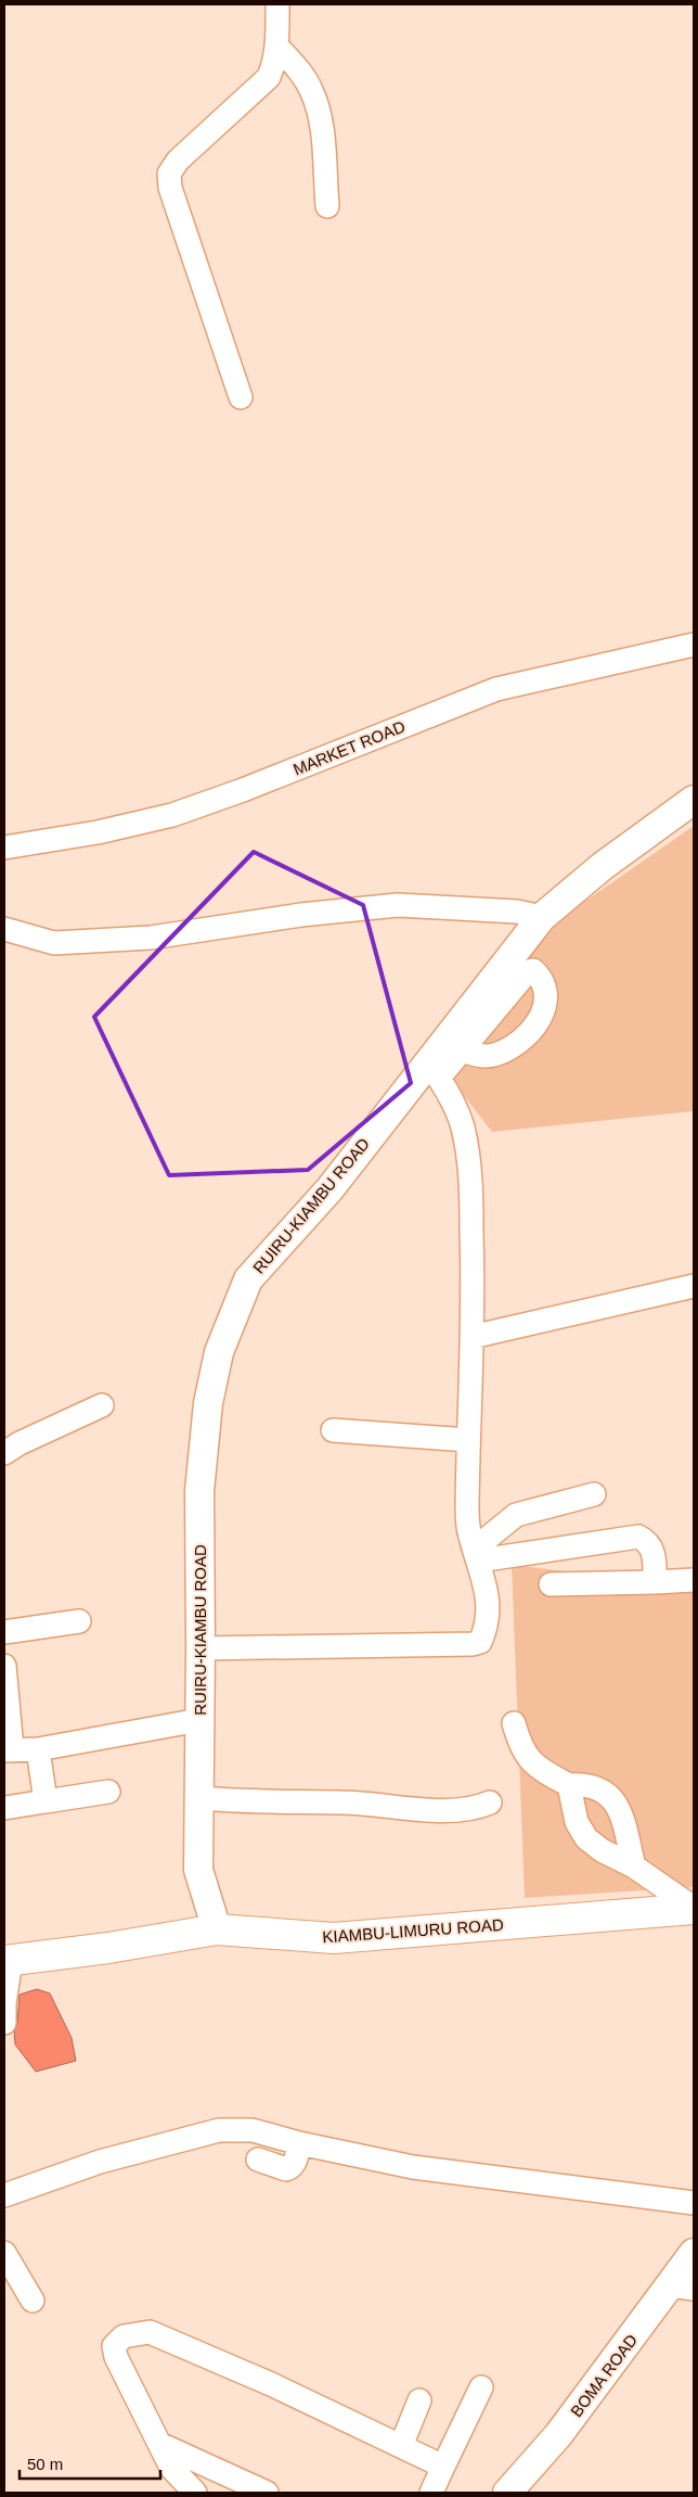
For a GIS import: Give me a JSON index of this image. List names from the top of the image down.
{
  "streets": {
    "highway": ["KIAMBU-LIMURU ROAD"],
    "main road": ["RUIRU-KIAMBU ROAD", "BOMA ROAD"],
    "street": ["MARKET ROAD"]
  },
  "crossings": [
    ["RUIRU-KIAMBU ROAD", "KIAMBU-LIMURU ROAD"]
  ],
  "scale_bar": "50 m"
}
